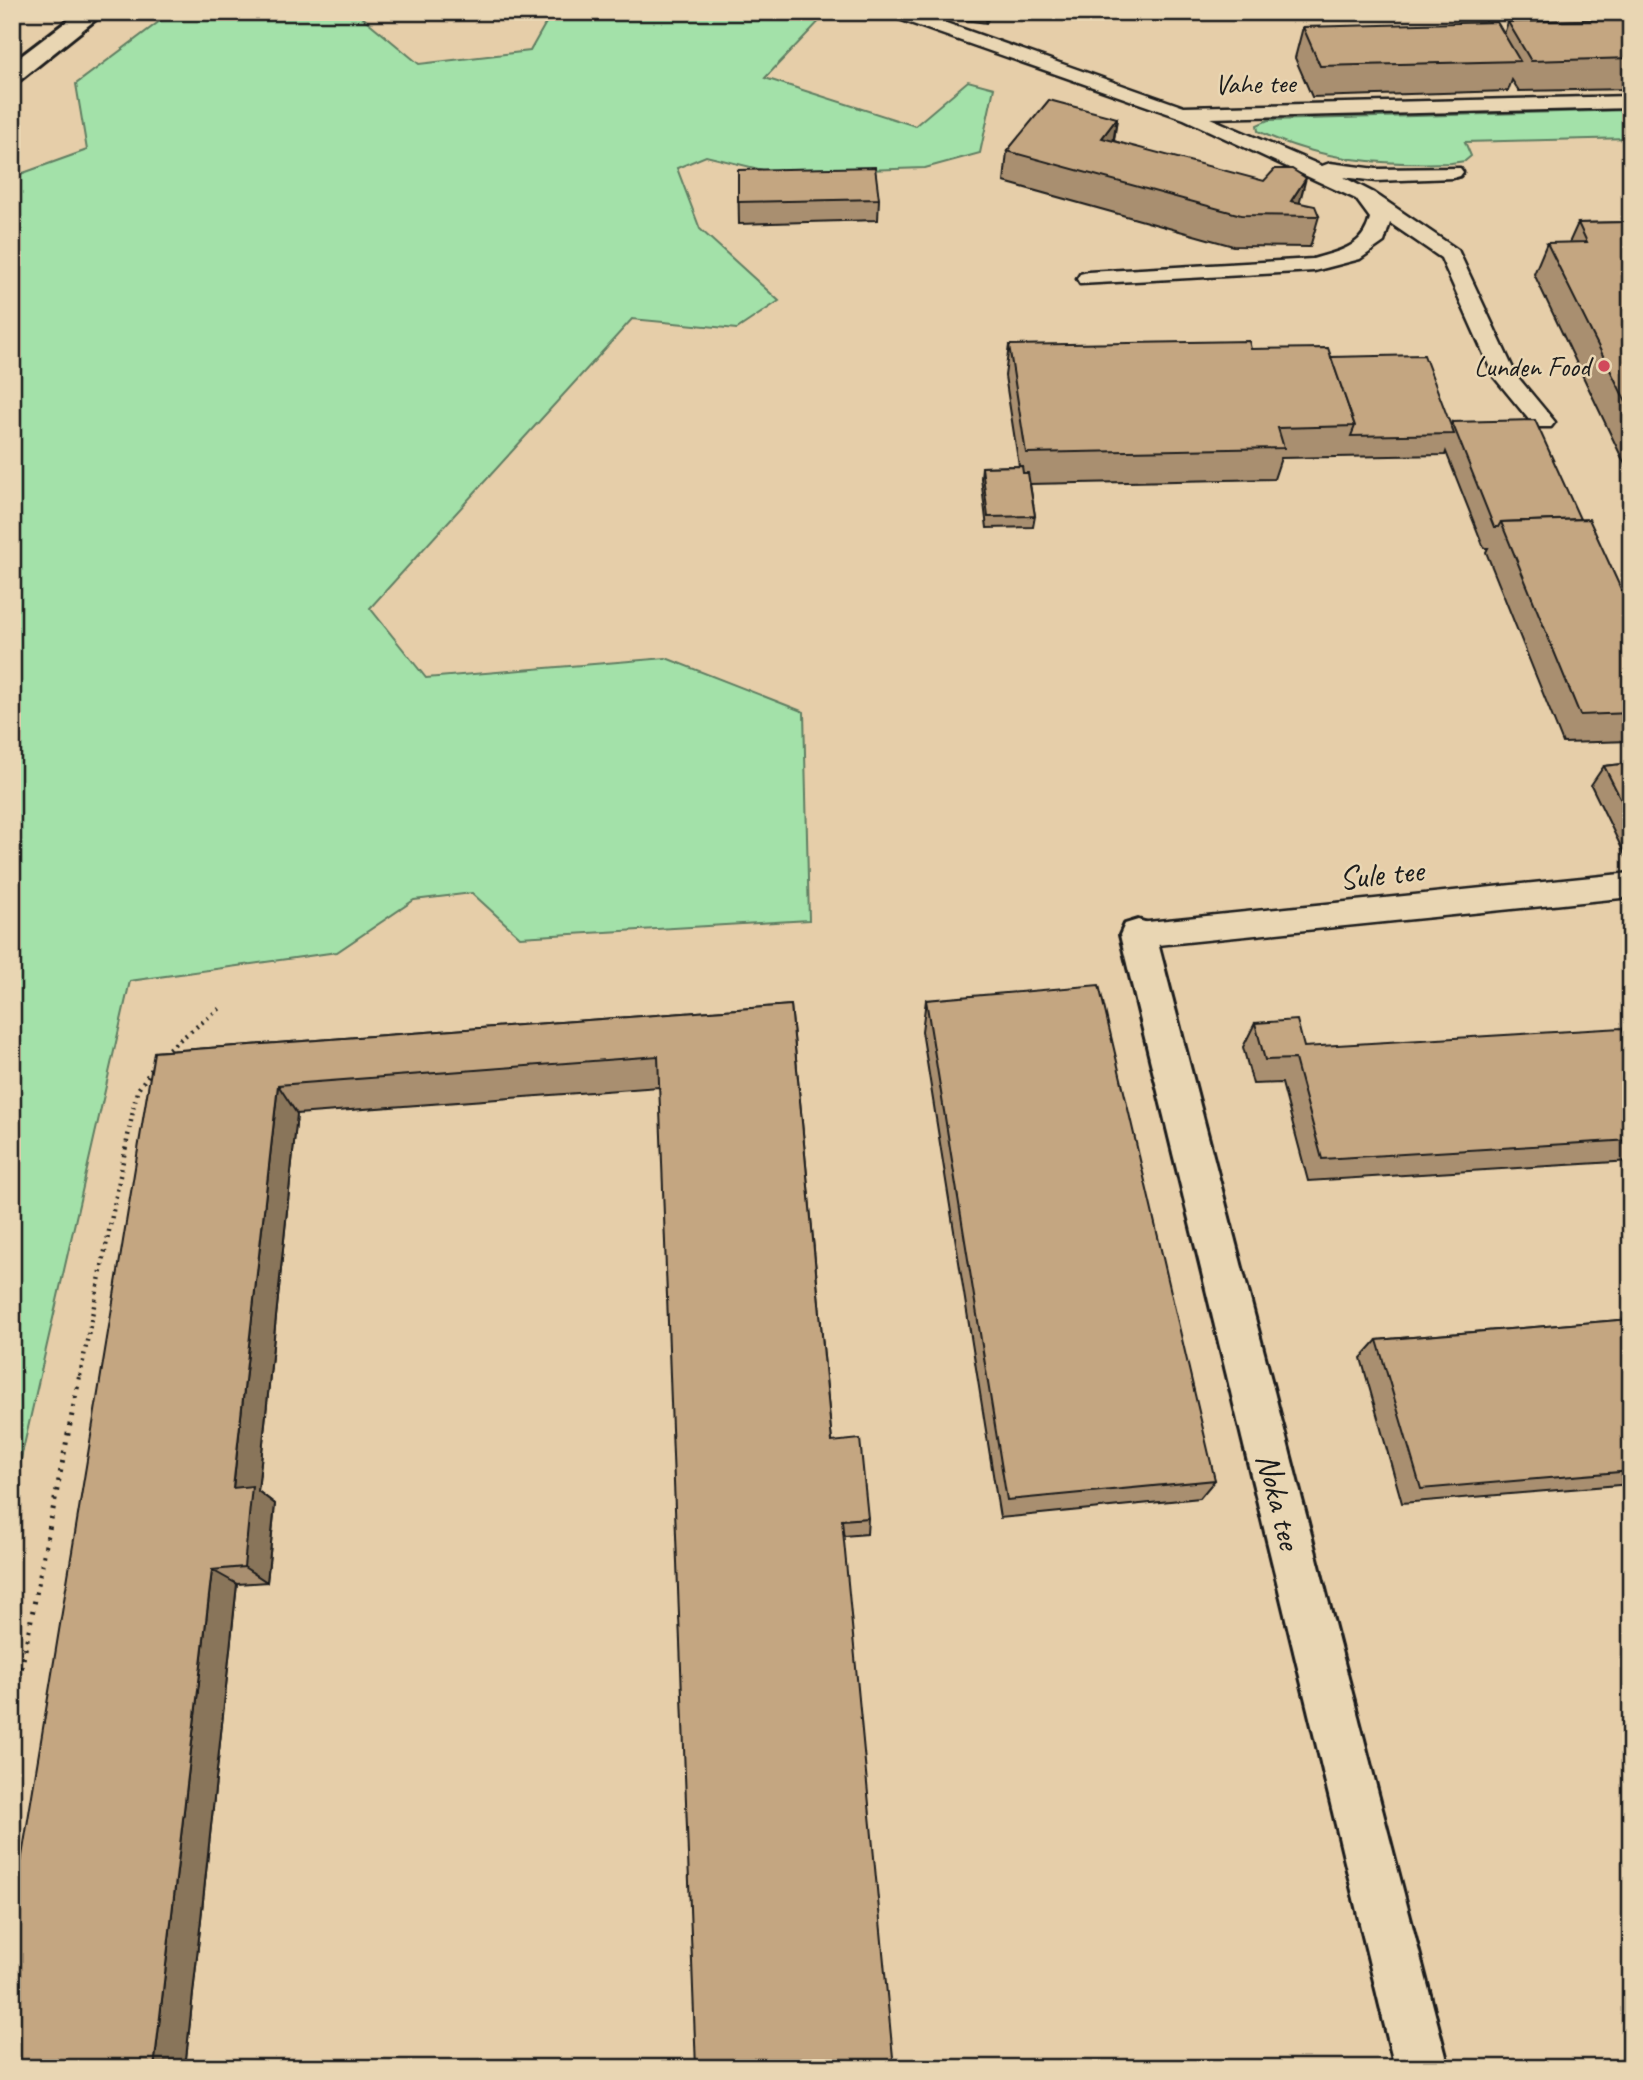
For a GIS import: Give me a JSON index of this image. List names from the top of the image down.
{
  "streets": {
    "street": ["Noka tee"],
    "lane": ["Vahe tee", "Sule tee"]
  },
  "crossings": [
    ["Sule tee", "Noka tee"]
  ],
  "places": ["Lunden Food"]
}
